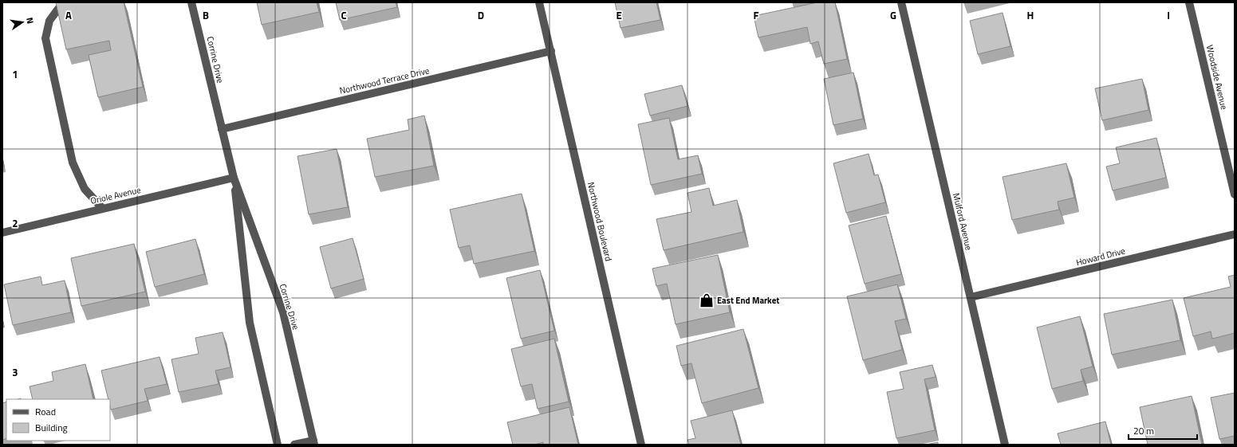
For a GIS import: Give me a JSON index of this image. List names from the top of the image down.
{
  "streets": {
    "street": [
      "Corrine Drive",
      "Woodside Avenue",
      "Northwood Terrace Drive",
      "Oriole Avenue",
      "Northwood Boulevard",
      "Mulford Avenue",
      "Howard Drive"
    ]
  },
  "crossings": [
    ["Corrine Drive", "Northwood Terrace Drive"],
    ["Corrine Drive", "Oriole Avenue"],
    ["Northwood Terrace Drive", "Northwood Boulevard"],
    ["Mulford Avenue", "Howard Drive"]
  ],
  "places": {
    "shop": ["East End Market"]
  },
  "legend": ["Road", "Building"],
  "scale_bar": "20 m",
  "north": "right",
  "grid": {
    "columns": [
      "A",
      "B",
      "C",
      "D",
      "E",
      "F",
      "G",
      "H",
      "I"
    ],
    "rows": ["1", "2", "3"]
  }
}
